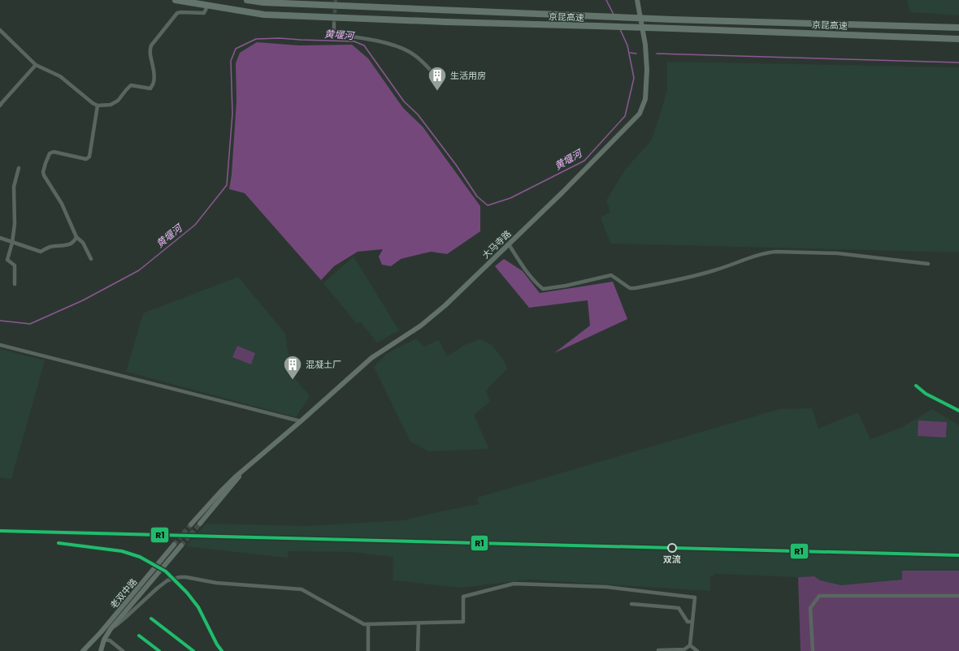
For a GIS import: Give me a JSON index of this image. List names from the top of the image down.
{
  "streets": {
    "highway": ["京昆高速"],
    "street": ["大马寺路", "老双中路"]
  },
  "water": ["黄堰河"],
  "places": {
    "building": ["生活用房", "混凝土厂"],
    "other": ["双流"]
  },
  "lines": ["transit line R1"]
}
